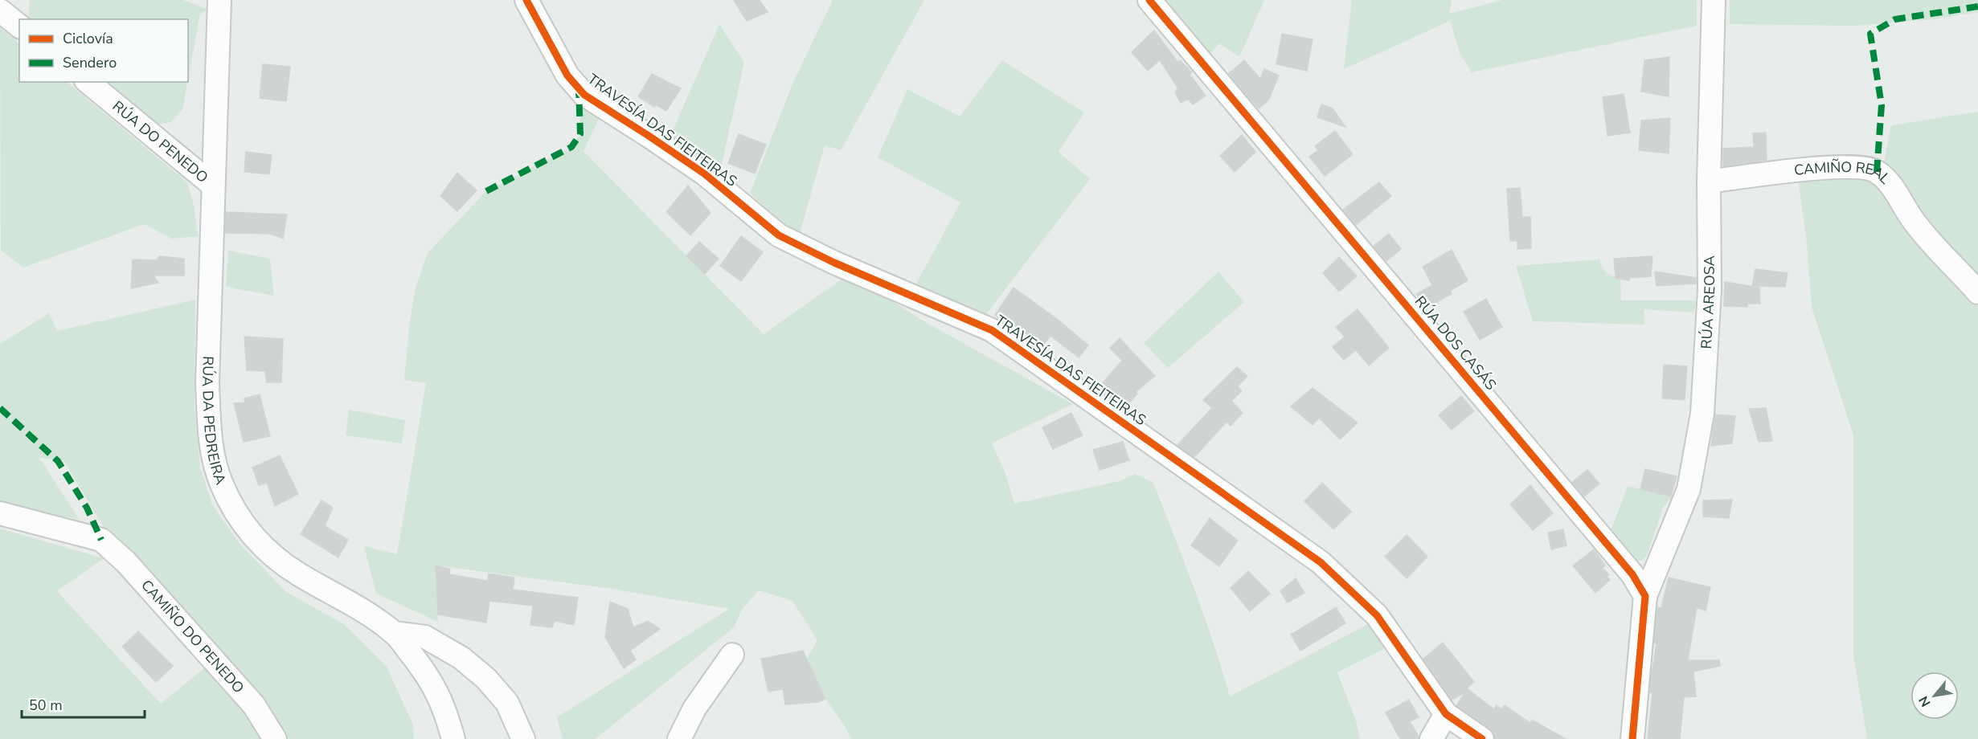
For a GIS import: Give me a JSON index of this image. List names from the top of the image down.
{
  "streets": {
    "street": [
      "TRAVESÍA DAS FIEITEIRAS",
      "RÚA DO PENEDO",
      "CAMIÑO REAL",
      "RÚA AREOSA",
      "RÚA DOS CASÁS",
      "RÚA DA PEDREIRA",
      "CAMIÑO DO PENEDO"
    ]
  },
  "crossings": [
    ["RÚA DO PENEDO", "RÚA DA PEDREIRA"],
    ["CAMIÑO REAL", "RÚA AREOSA"],
    ["RÚA AREOSA", "RÚA DOS CASÁS"]
  ],
  "legend": ["Ciclovía", "Sendero"],
  "scale_bar": "50 m",
  "north": "bottom left"
}
